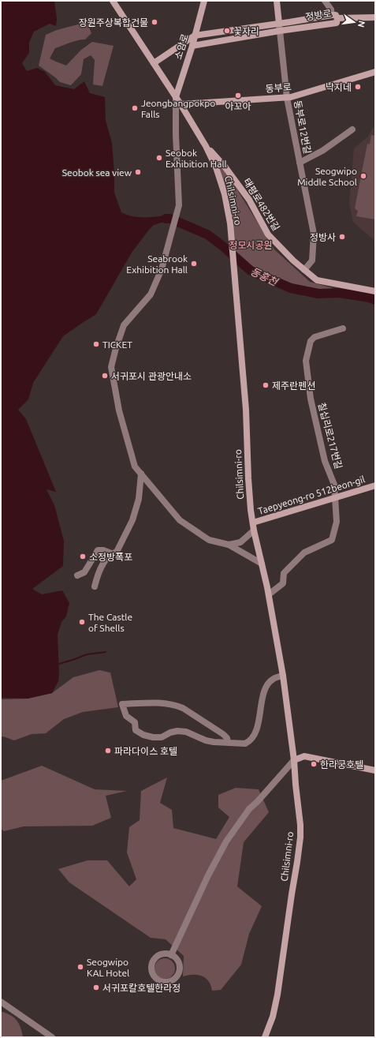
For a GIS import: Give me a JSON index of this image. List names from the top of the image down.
{
  "streets": {
    "street": [
      "정방로",
      "소암로",
      "동부로",
      "동부로12번길",
      "Chilsimni-ro",
      "태평로482번길",
      "칠십리로217번길",
      "Taepyeong-ro 512beon-gil"
    ]
  },
  "crossings": [
    ["정방로", "소암로"],
    ["소암로", "Chilsimni-ro"],
    ["동부로", "동부로12번길"],
    ["동부로", "Chilsimni-ro"],
    ["동부로12번길", "태평로482번길"],
    ["Chilsimni-ro", "태평로482번길"],
    ["Chilsimni-ro", "칠십리로217번길"],
    ["Chilsimni-ro", "Taepyeong-ro 512beon-gil"],
    ["칠십리로217번길", "Taepyeong-ro 512beon-gil"]
  ],
  "water": ["동홍천"],
  "parks": ["정모시공원"],
  "places": [
    "장원주상복합건물",
    "꽃자리",
    "낙지네",
    "아꼬아",
    "Jeongbangpokpo Falls",
    "Seobok Exhibition Hall",
    "Seobok sea view",
    "Seogwipo Middle School",
    "정방사",
    "Seabrook Exhibition Hall",
    "TICKET",
    "서귀포시 관광안내소",
    "제주란펜션",
    "소정방폭포",
    "The Castle of Shells",
    "파라다이스 호텔",
    "한라궁호텔",
    "Seogwipo KAL Hotel",
    "서귀포칼호텔한라정"
  ],
  "north": "right"
}
